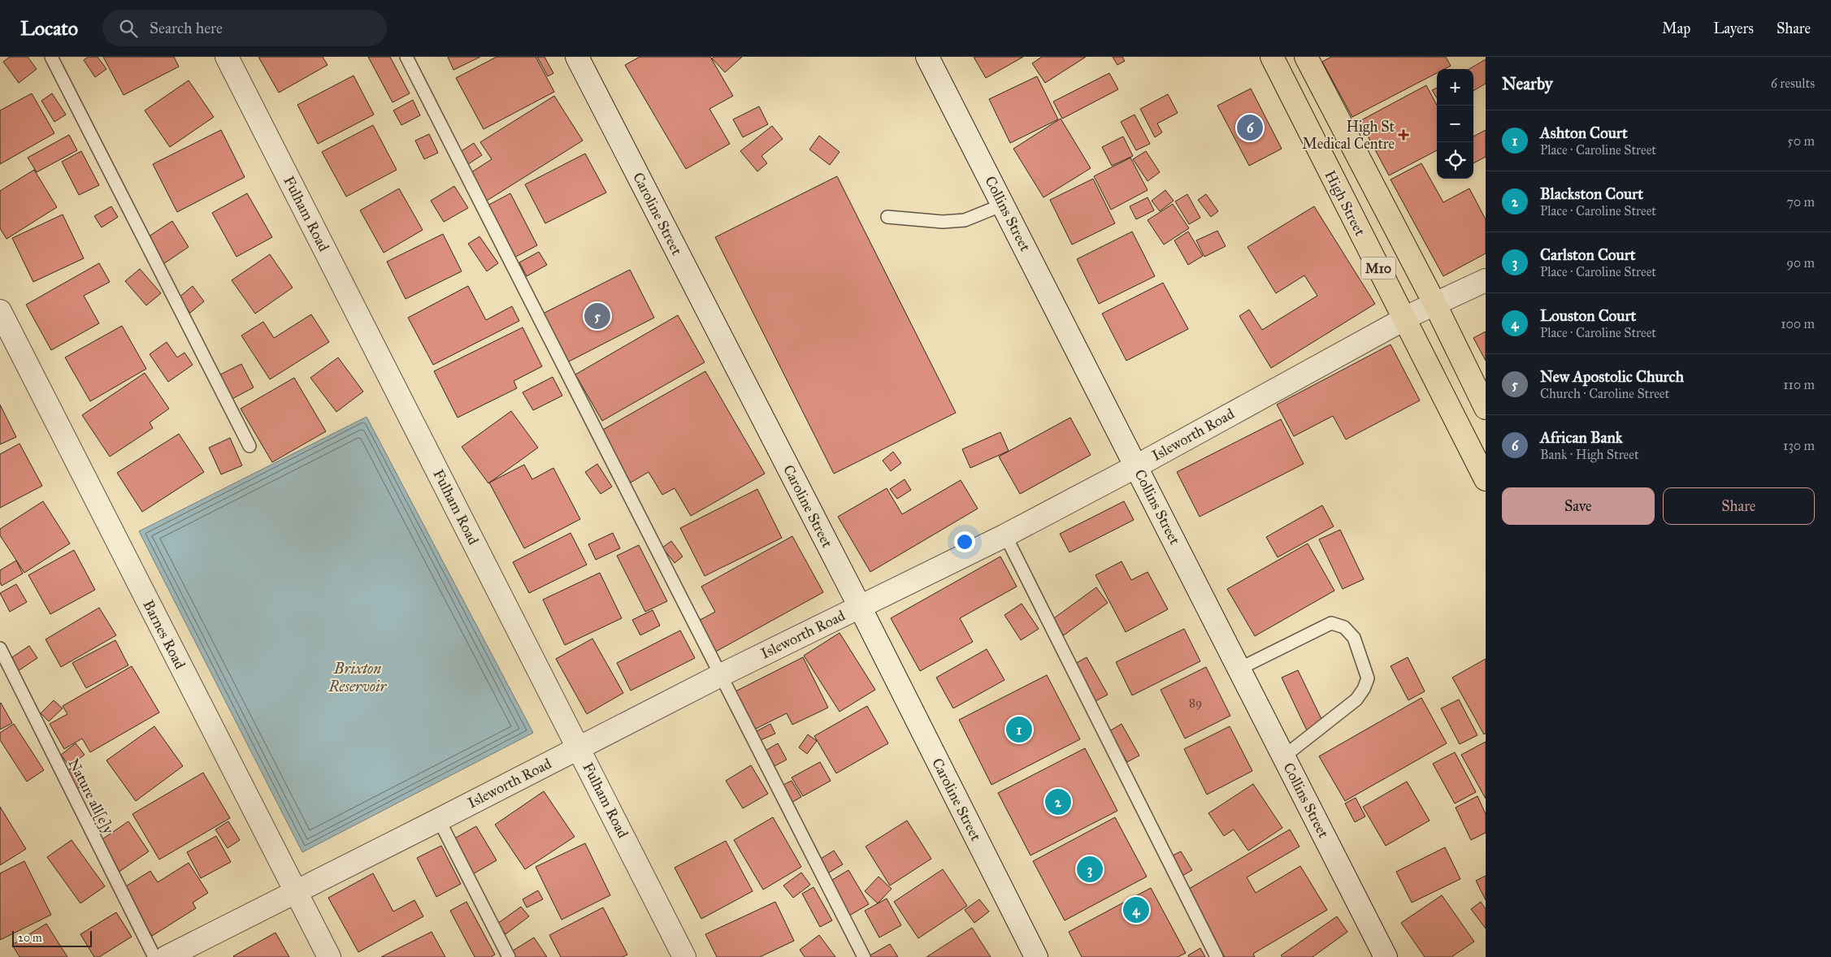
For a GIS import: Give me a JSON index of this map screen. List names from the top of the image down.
{
  "streets": {
    "main road": ["High Street", "M10"],
    "street": [
      "Fulham Road",
      "Caroline Street",
      "Collins Street",
      "Isleworth Road",
      "Barnes Road"
    ],
    "lane": ["Nature all[e]y"]
  },
  "crossings": [
    ["High Street", "Isleworth Road"],
    ["Fulham Road", "Isleworth Road"],
    ["Caroline Street", "Isleworth Road"],
    ["Collins Street", "Isleworth Road"],
    ["M10", "Isleworth Road"],
    ["Isleworth Road", "Barnes Road"]
  ],
  "water": ["Brixton Reservoir"],
  "places": {
    "health": ["High St Medical Centre"]
  },
  "house_numbers": ["89"],
  "scale_bar": "20 m",
  "page": {
    "header": "Locato",
    "search": "Search here",
    "nav": ["Map", "Layers", "Share"],
    "heading": ["Nearby", "6 results"],
    "map_buttons": ["+", "−"],
    "list": [
      {
        "mark": "1",
        "name": "Ashton Court",
        "note": "Place · Caroline Street",
        "value": "50 m"
      },
      {
        "mark": "2",
        "name": "Blackston Court",
        "note": "Place · Caroline Street",
        "value": "70 m"
      },
      {
        "mark": "3",
        "name": "Carlston Court",
        "note": "Place · Caroline Street",
        "value": "90 m"
      },
      {
        "mark": "4",
        "name": "Louston Court",
        "note": "Place · Caroline Street",
        "value": "100 m"
      },
      {
        "mark": "5",
        "name": "New Apostolic Church",
        "note": "Church · Caroline Street",
        "value": "110 m"
      },
      {
        "mark": "6",
        "name": "African Bank",
        "note": "Bank · High Street",
        "value": "130 m"
      }
    ],
    "pins": [
      "6",
      "5",
      "1",
      "2",
      "3",
      "4"
    ],
    "buttons": ["Save", "Share"],
    "scale": "20 m"
  }
}
